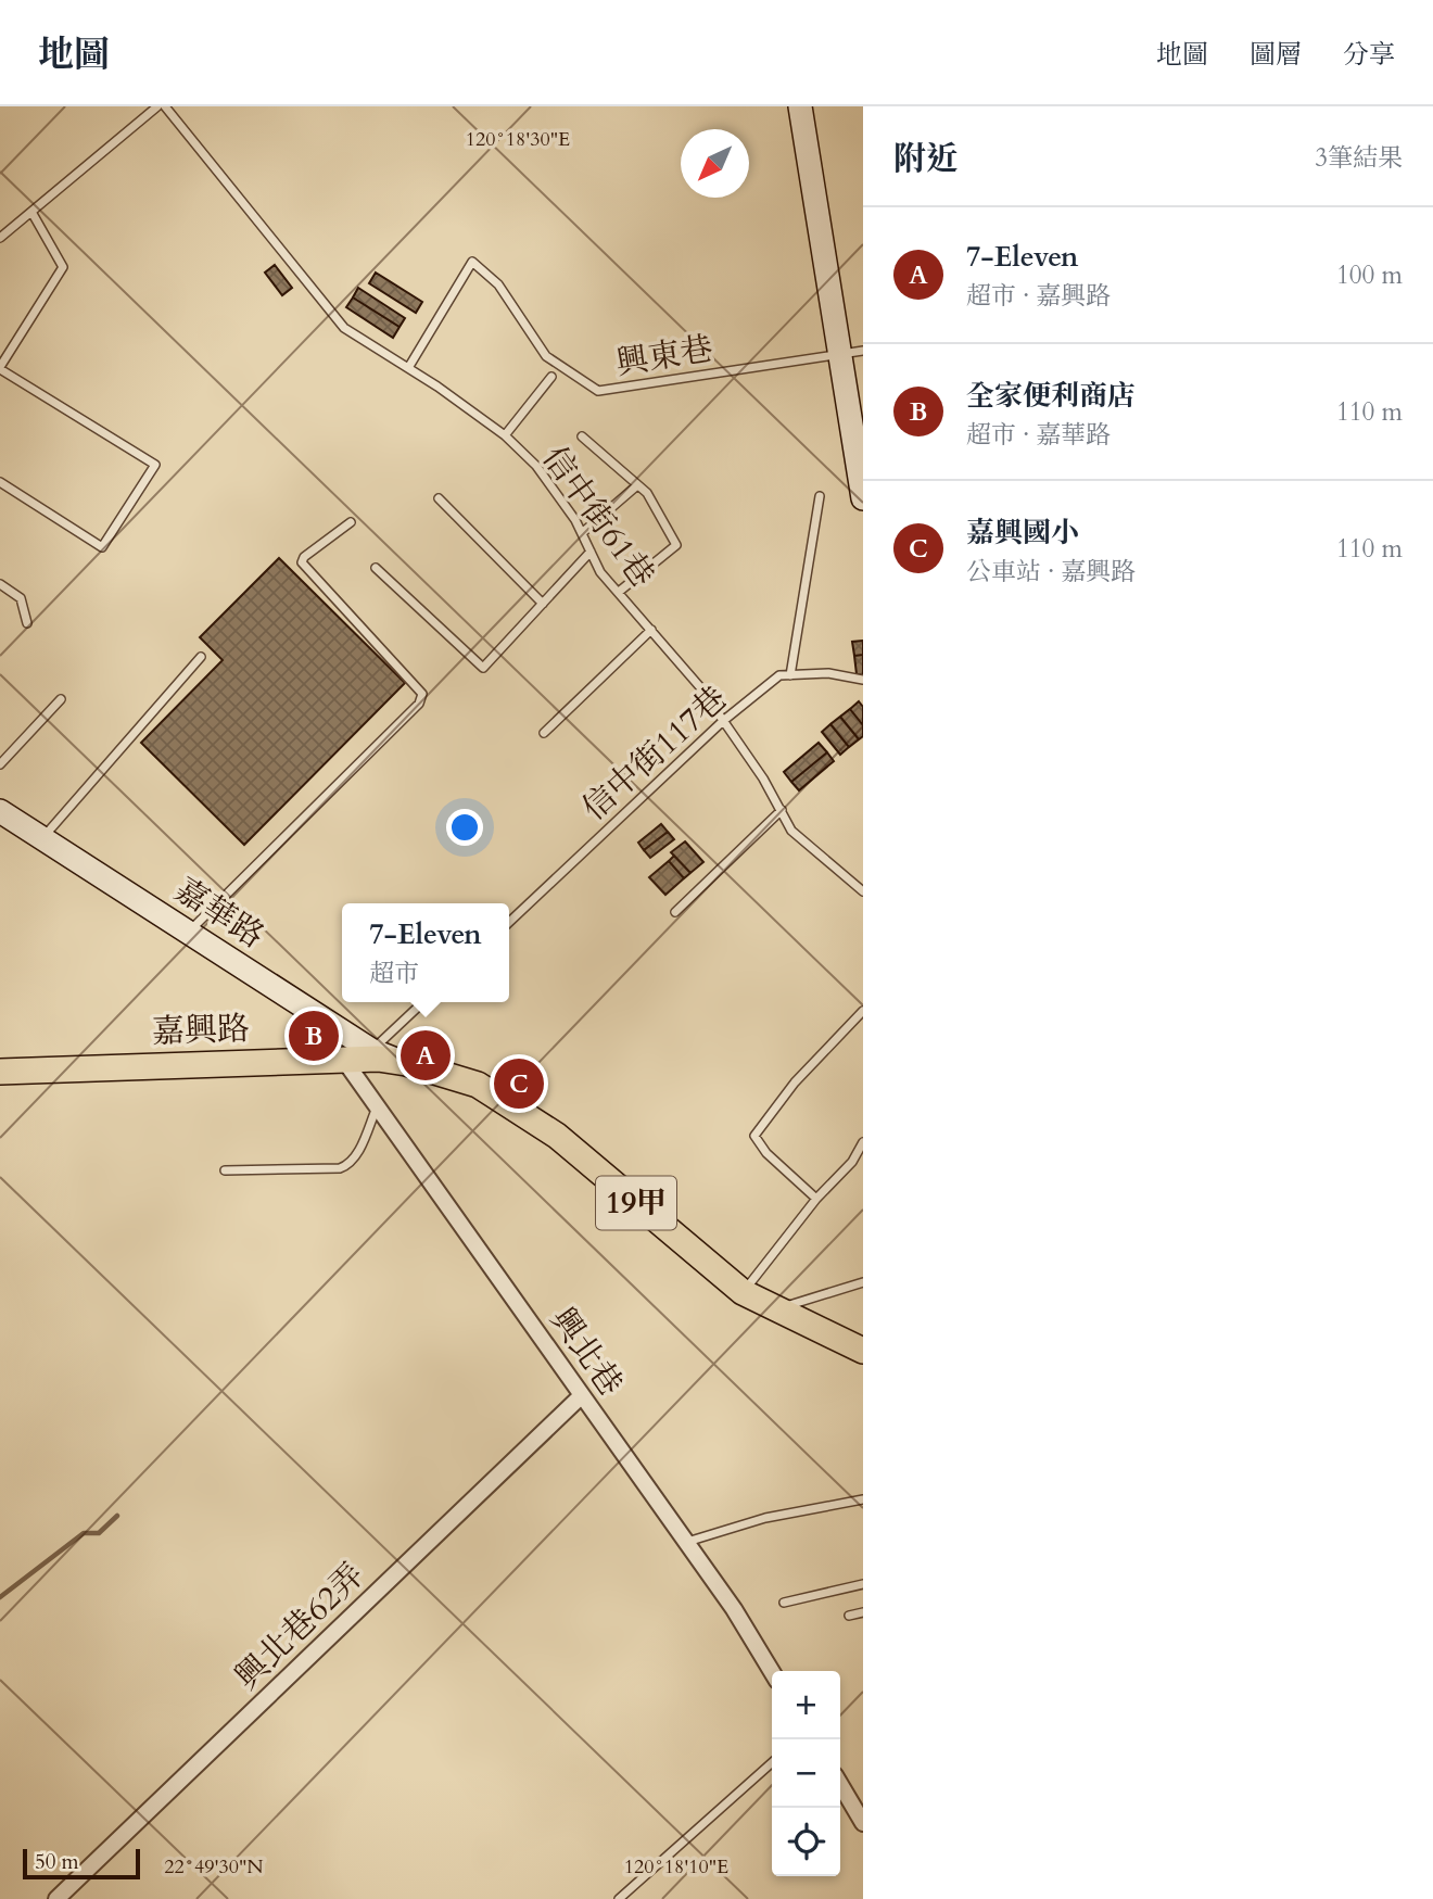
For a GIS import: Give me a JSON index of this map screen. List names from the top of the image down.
{
  "streets": {
    "main road": ["嘉興路", "19甲"],
    "street": ["嘉華路", "興北巷", "興北巷62弄"],
    "lane": ["興東巷", "信中街61巷", "信中街117巷"]
  },
  "crossings": [
    ["興東巷", "信中街61巷"],
    ["信中街61巷", "信中街117巷"],
    ["嘉華路", "嘉興路"],
    ["嘉興路", "興北巷"],
    ["興北巷", "興北巷62弄"]
  ],
  "scale_bar": "50 m",
  "north": "bottom left",
  "page": {
    "header": "地圖",
    "nav": ["地圖", "圖層", "分享"],
    "heading": ["附近", "3筆結果"],
    "list": [
      {
        "mark": "A",
        "name": "7-Eleven",
        "note": "超市 · 嘉興路",
        "value": "100 m"
      },
      {
        "mark": "B",
        "name": "全家便利商店",
        "note": "超市 · 嘉華路",
        "value": "110 m"
      },
      {
        "mark": "C",
        "name": "嘉興國小",
        "note": "公車站 · 嘉興路",
        "value": "110 m"
      }
    ],
    "popup": ["7-Eleven", "超市"],
    "pins": ["B", "A", "C"],
    "map_buttons": ["+", "−"],
    "scale": "50 m"
  },
  "coordinates": ["120°18'30\"E", "120°18'10\"E", "22°49'30\"N"]
}
